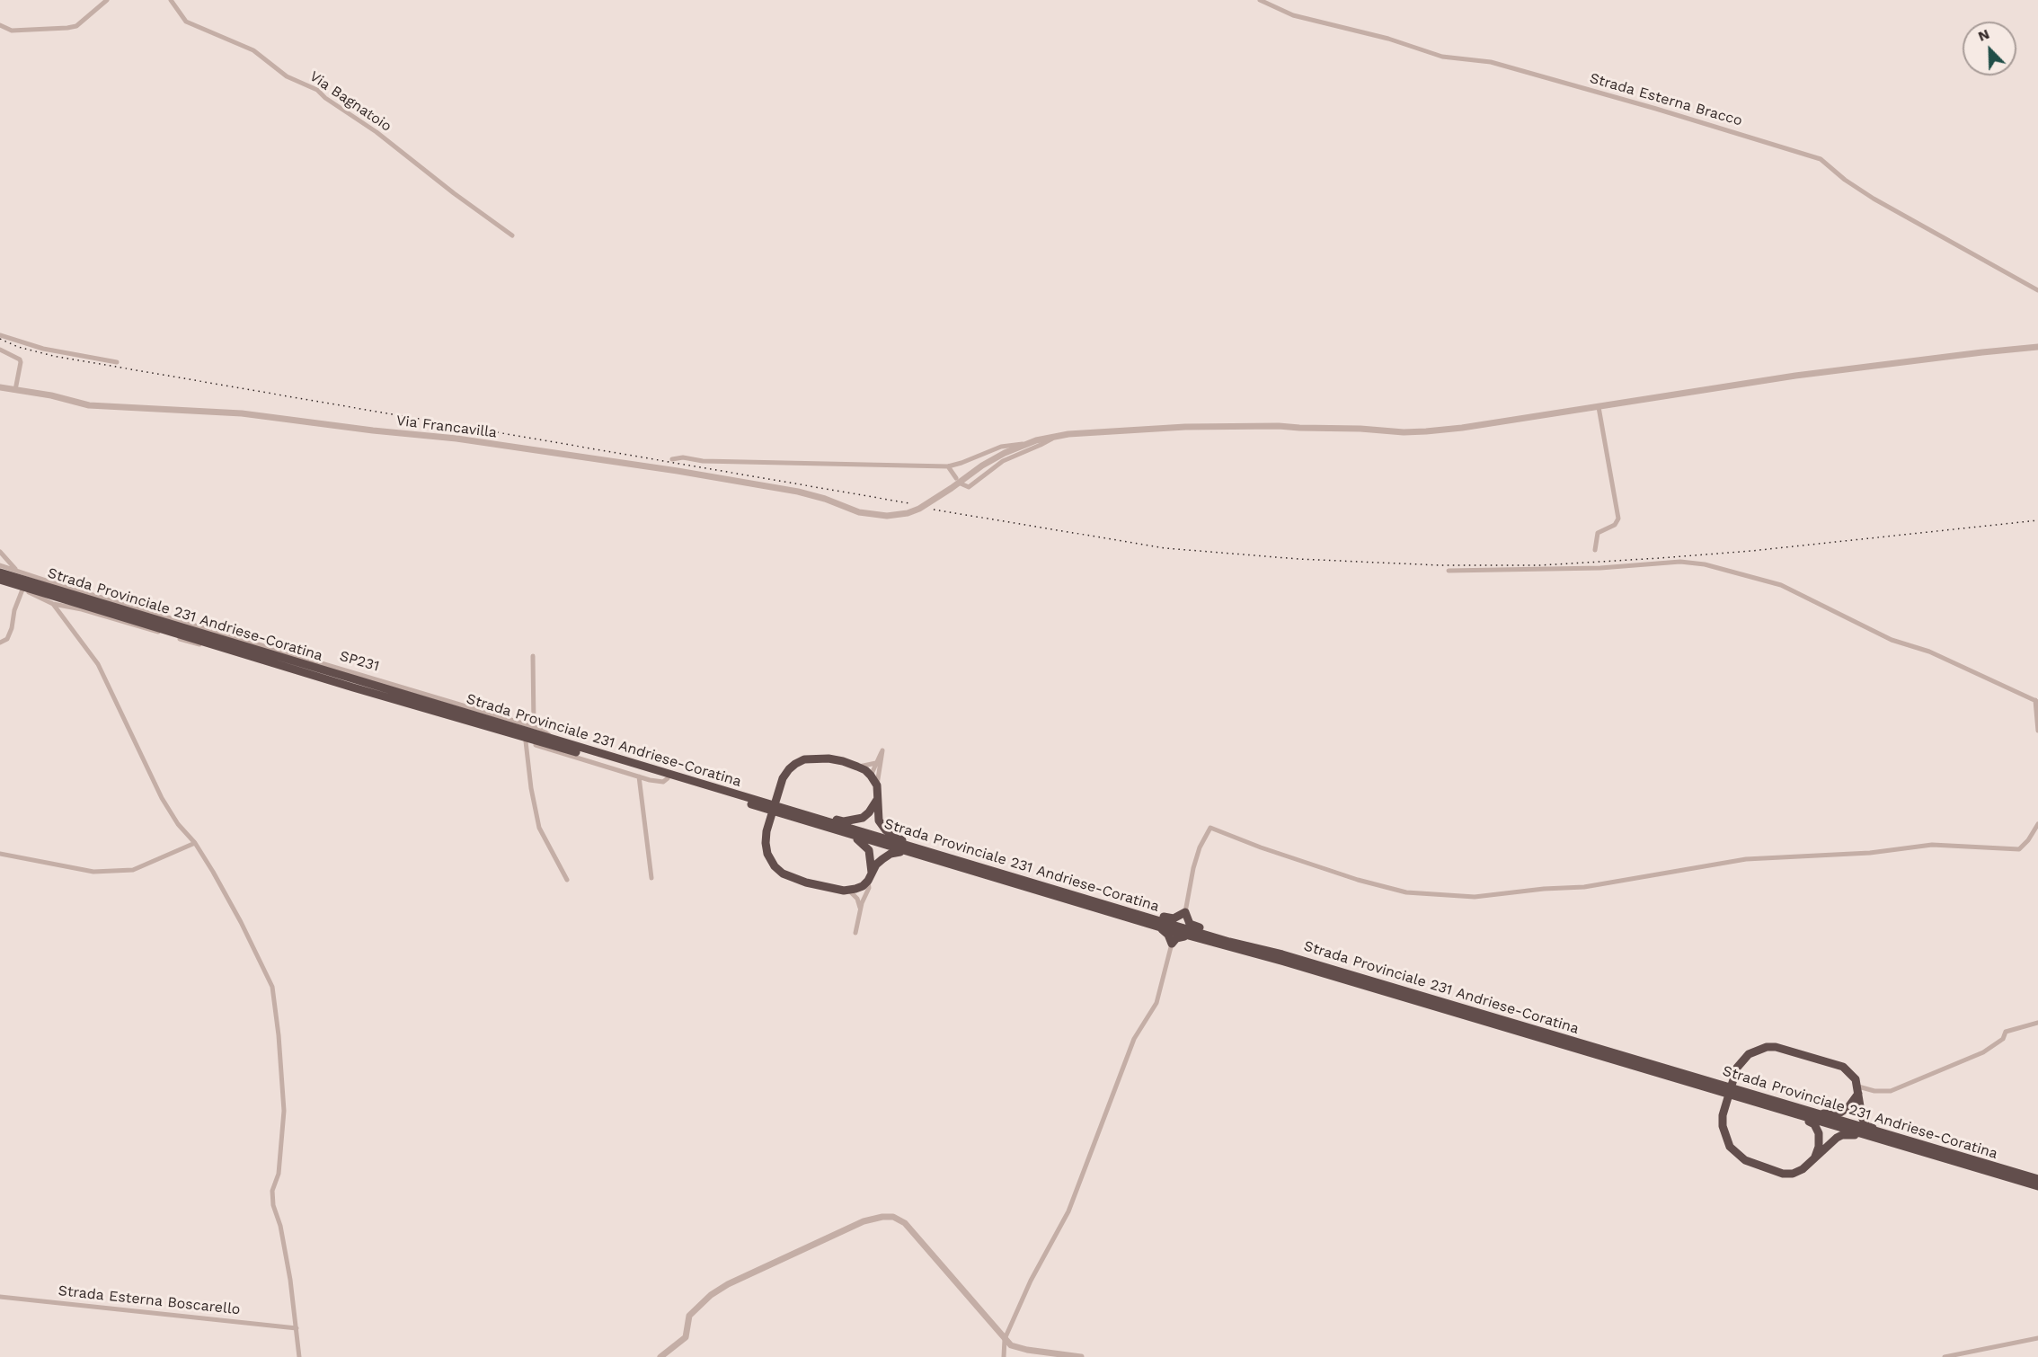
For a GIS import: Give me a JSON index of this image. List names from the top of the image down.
{
  "streets": {
    "highway": ["Strada Provinciale 231 Andriese-Coratina", "SP231"],
    "street": [
      "Strada Esterna Bracco",
      "Via Bagnatoio",
      "Via Francavilla",
      "Strada Esterna Boscarello"
    ]
  },
  "crossings": [
    ["Strada Provinciale 231 Andriese-Coratina", "SP231"]
  ],
  "north": "top left"
}
